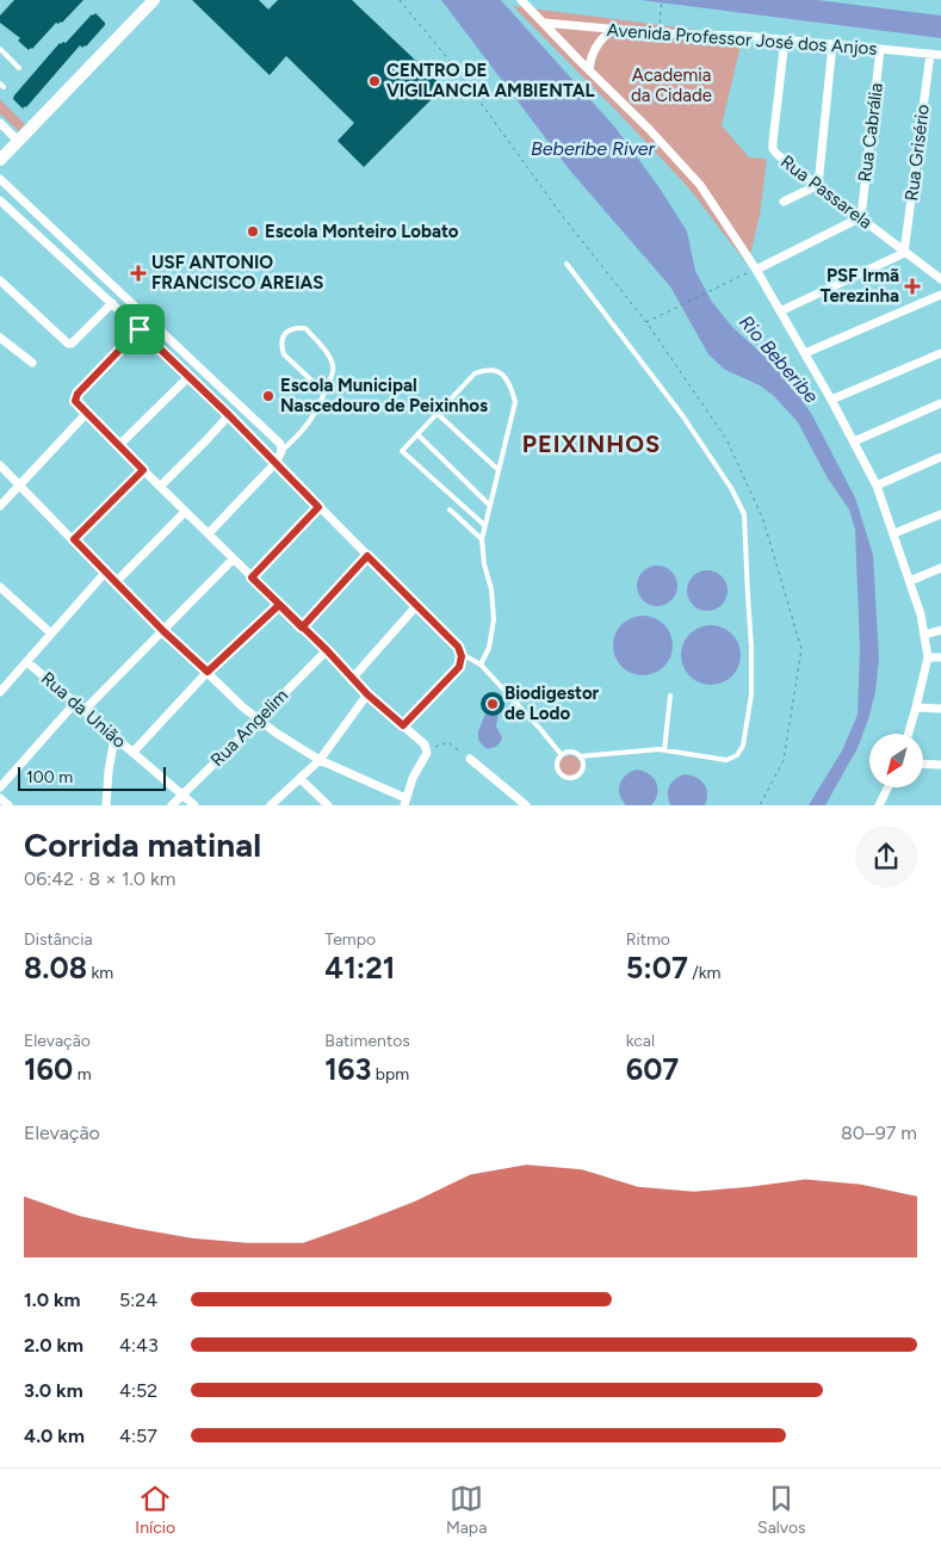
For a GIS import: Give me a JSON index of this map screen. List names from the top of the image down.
{
  "streets": {
    "street": [
      "Avenida Professor José dos Anjos",
      "Rua Cabrália",
      "Rua Grisério",
      "Rua Passarela",
      "Rua da União",
      "Rua Angelim"
    ]
  },
  "crossings": [
    ["Avenida Professor José dos Anjos", "Rua Cabrália"],
    ["Avenida Professor José dos Anjos", "Rua Grisério"],
    ["Avenida Professor José dos Anjos", "Rua Passarela"],
    ["Rua Cabrália", "Rua Passarela"],
    ["Rua Grisério", "Rua Passarela"],
    ["Rua da União", "Rua Angelim"]
  ],
  "districts": ["PEIXINHOS"],
  "water": ["Beberibe River", "Rio Beberibe"],
  "parks": ["Academia da Cidade"],
  "places": {
    "other": [
      "CENTRO DE VIGILANCIA AMBIENTAL",
      "Escola Monteiro Lobato",
      "Escola Municipal Nascedouro de Peixinhos",
      "Biodigestor de Lodo"
    ],
    "health": ["USF ANTONIO FRANCISCO AREIAS", "PSF Irmã Terezinha"]
  },
  "scale_bar": "100 m",
  "north": "bottom left",
  "page": {
    "scale": "100 m",
    "heading": ["Corrida matinal", "06:42 · 8 × 1.0 km"],
    "stats": [
      ["Distância", "8.08 km"],
      ["Tempo", "41:21"],
      ["Ritmo", "5:07 /km"],
      ["Elevação", "160 m"],
      ["Batimentos", "163 bpm"],
      ["kcal", "607"]
    ],
    "chart": ["Elevação", "80–97 m"],
    "list": [
      {
        "name": "1.0 km",
        "note": "5:24"
      },
      {
        "name": "2.0 km",
        "note": "4:43"
      },
      {
        "name": "3.0 km",
        "note": "4:52"
      },
      {
        "name": "4.0 km",
        "note": "4:57"
      }
    ],
    "tabs": ["Início", "Mapa", "Salvos"]
  }
}
